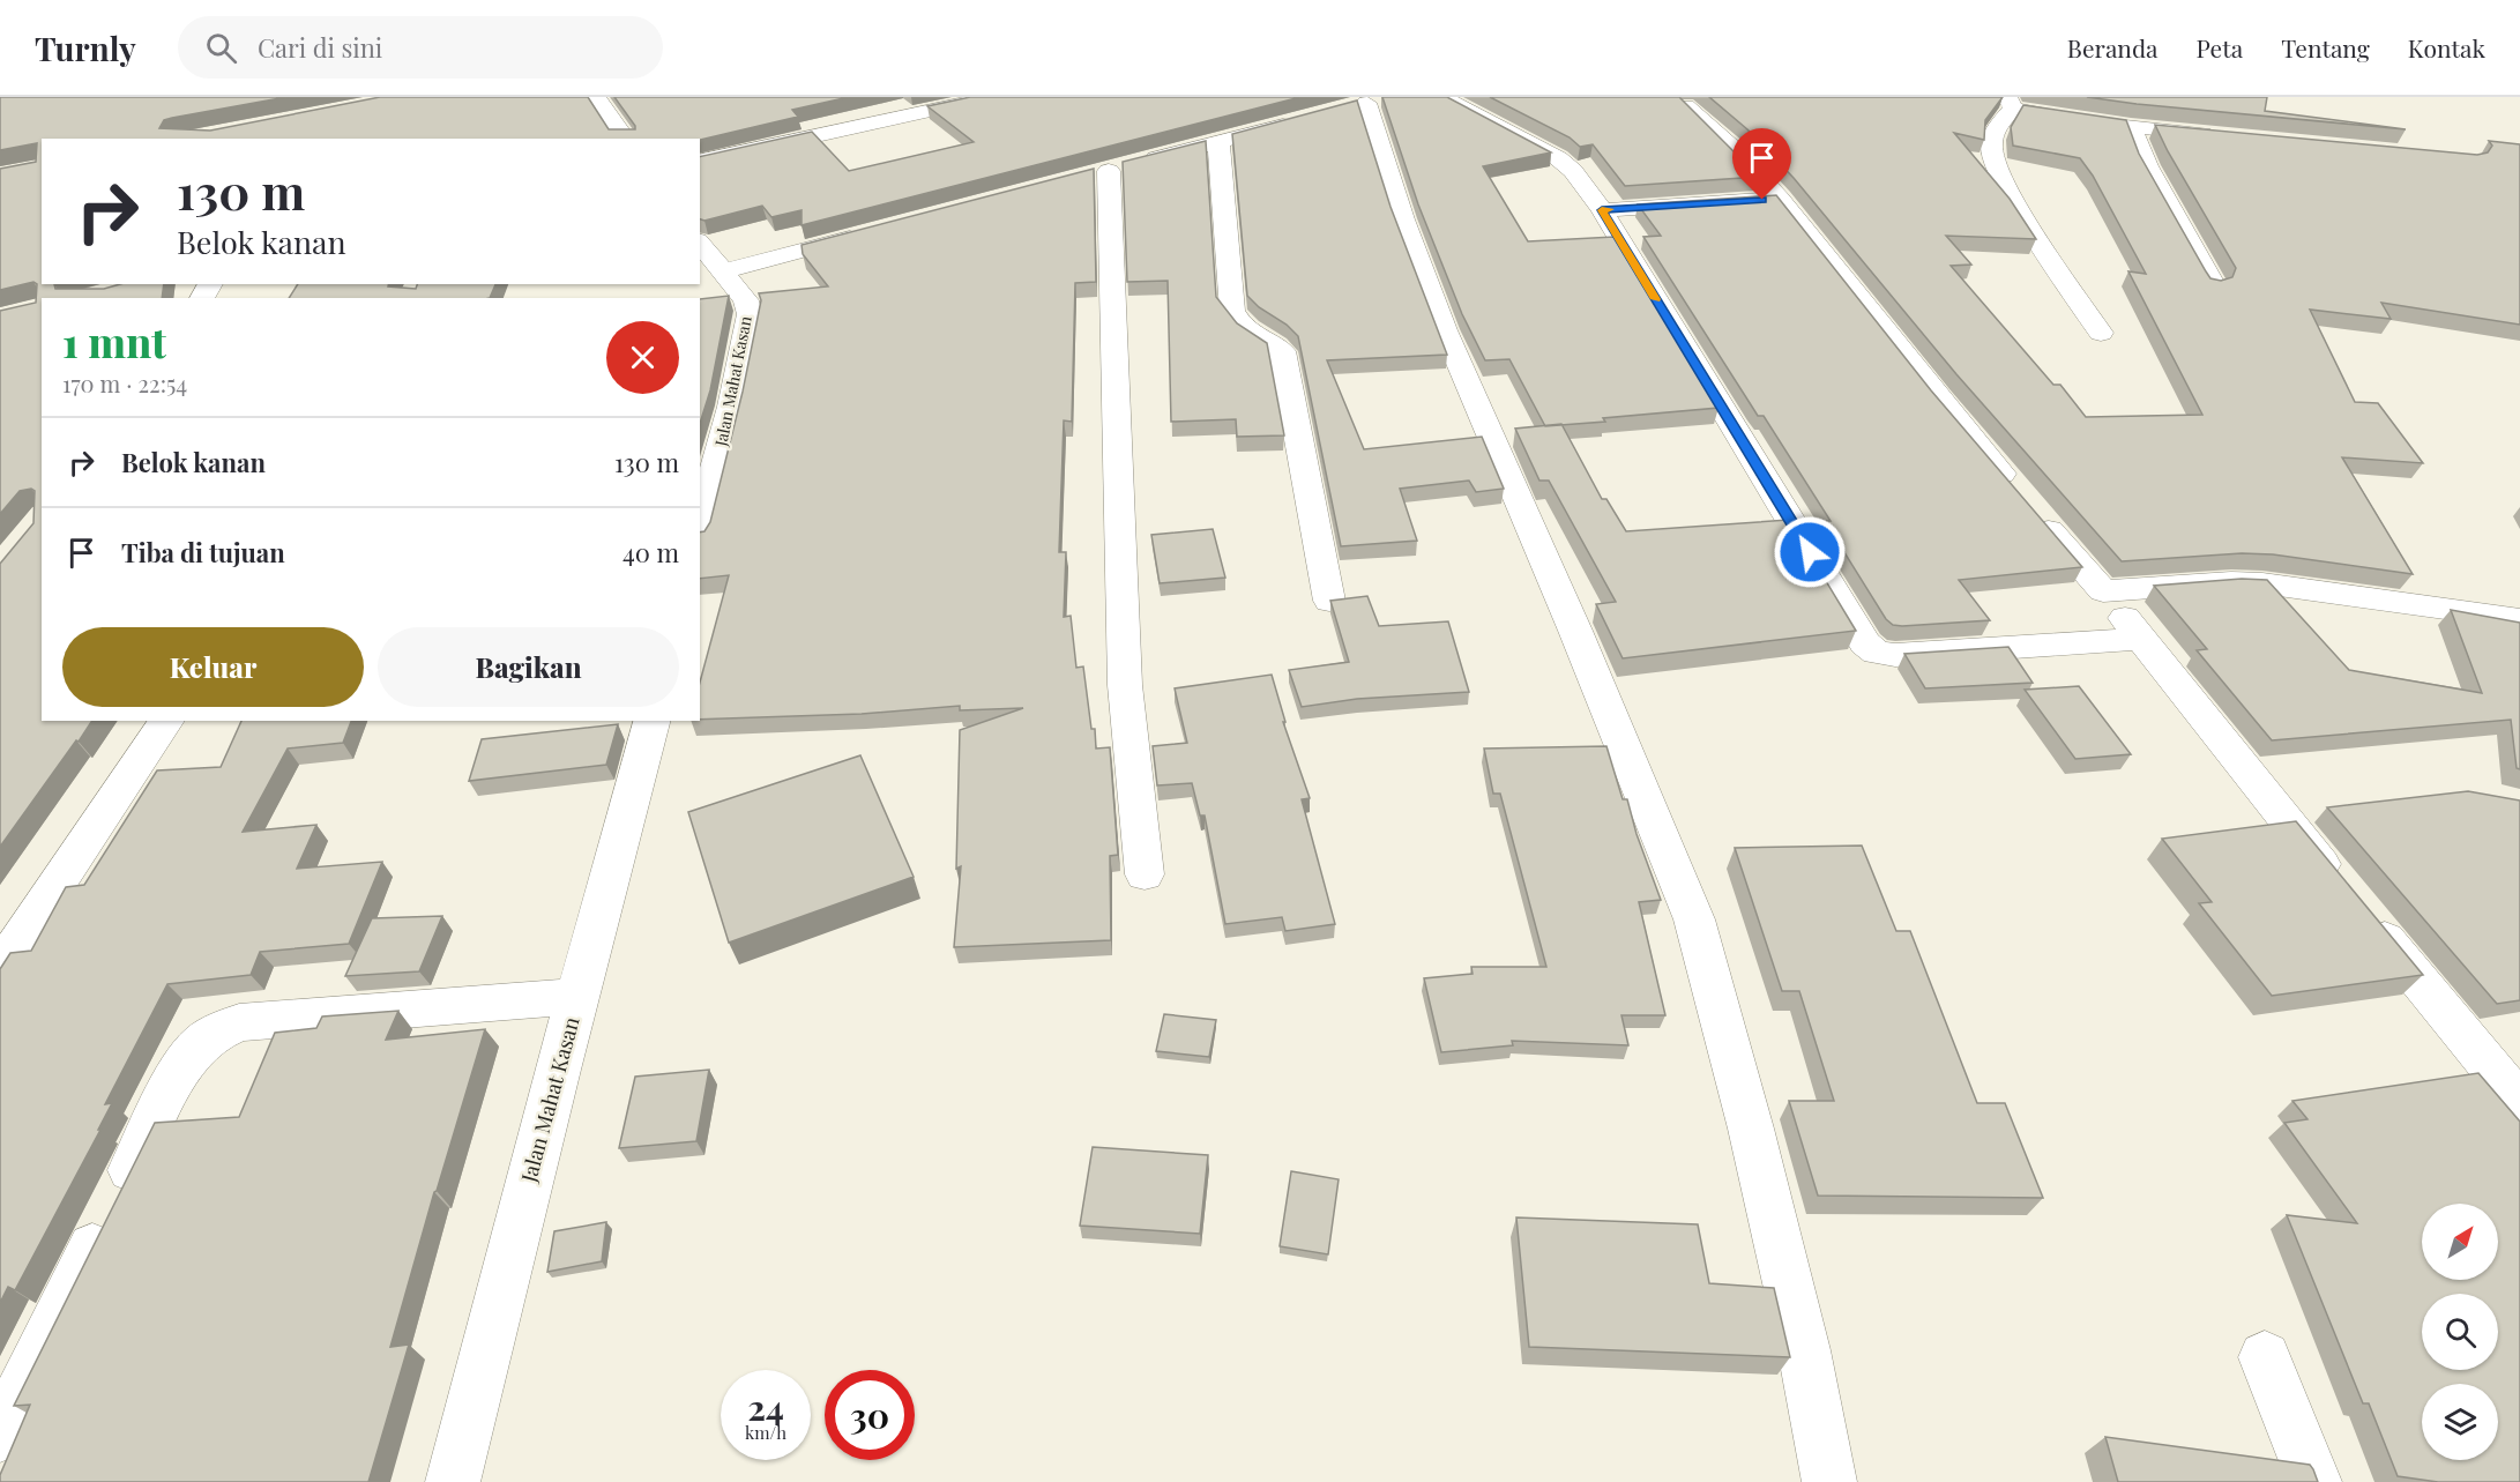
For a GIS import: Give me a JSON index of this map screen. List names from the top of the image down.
{
  "streets": {
    "street": ["Jalan Mahat Kasan"]
  },
  "north": "top right",
  "page": {
    "header": "Turnly",
    "search": "Cari di sini",
    "nav": [
      "Beranda",
      "Peta",
      "Tentang",
      "Kontak"
    ],
    "turn": ["130 m", "Belok kanan"],
    "heading": ["1 mnt", "170 m · 22:54"],
    "list": [
      {
        "name": "Belok kanan",
        "value": "130 m"
      },
      {
        "name": "Tiba di tujuan",
        "value": "40 m"
      }
    ],
    "buttons": ["Keluar", "Bagikan"],
    "speed": "24 km/h",
    "limit": "30"
  }
}
